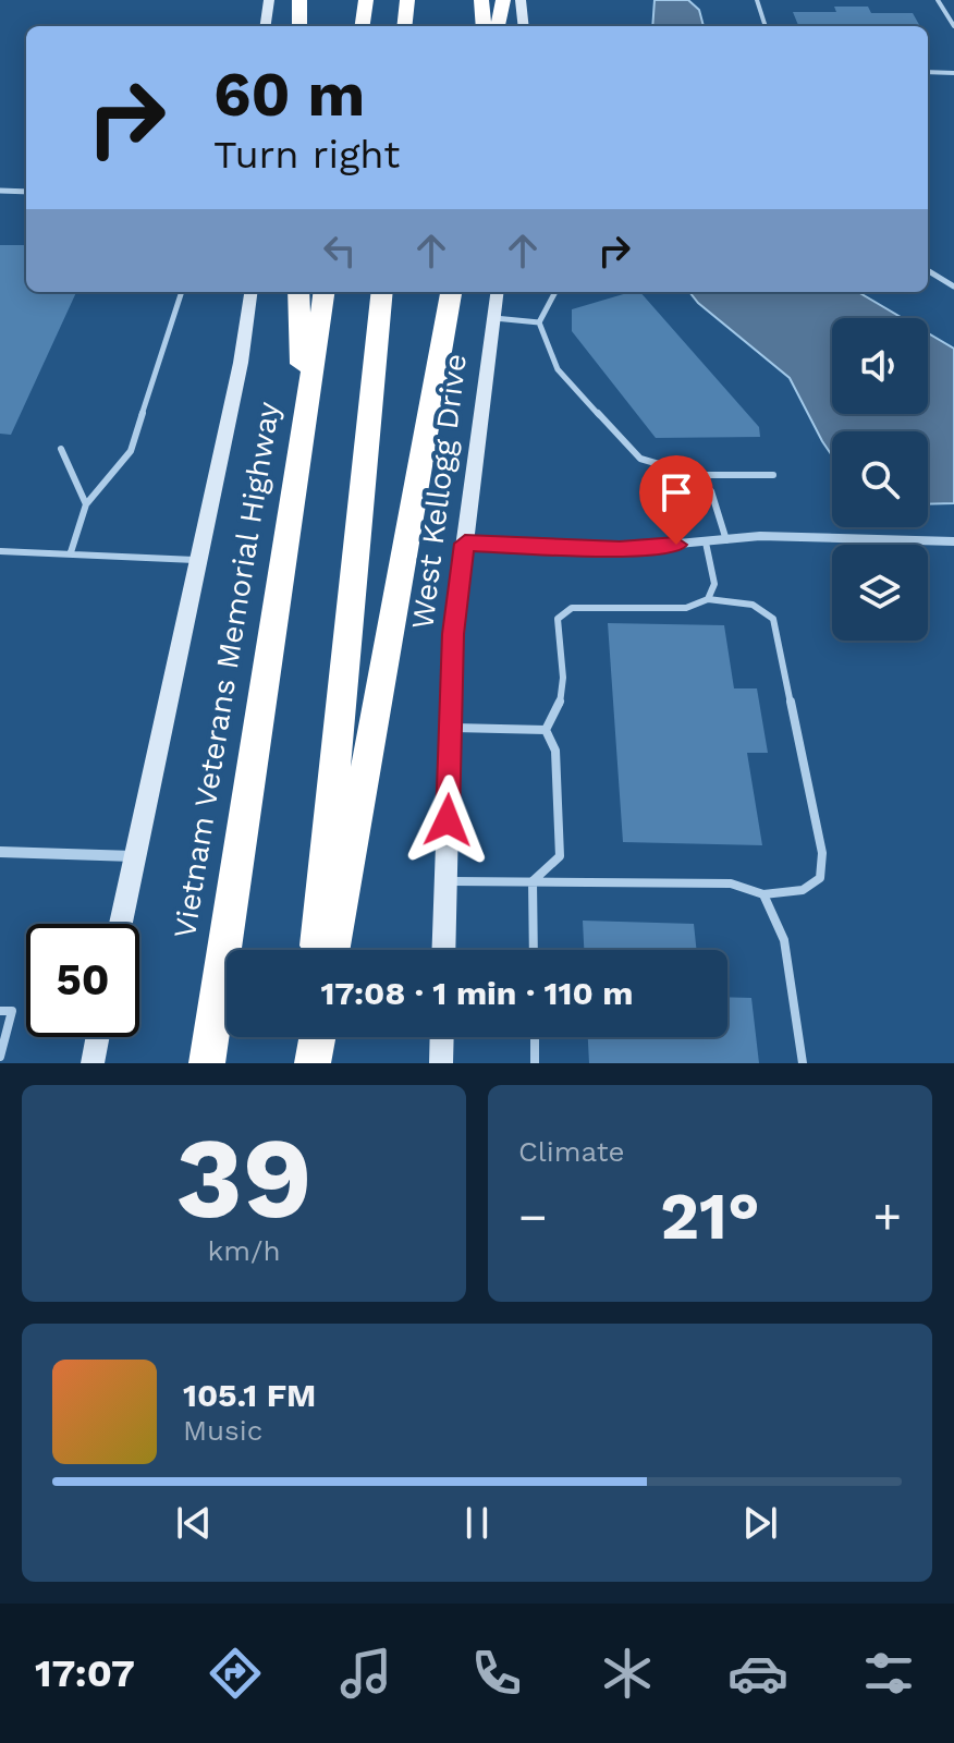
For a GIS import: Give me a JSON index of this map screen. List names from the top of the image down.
{
  "streets": {
    "highway": ["Vietnam Veterans Memorial Highway"],
    "main road": ["West Kellogg Drive"]
  },
  "page": {
    "turn": ["60 m", "Turn right"],
    "limit": "50",
    "trip": "17:08 · 1 min · 110 m",
    "tile": [
      ["39", "km/h"],
      "Climate"
    ],
    "heat": ["−", "21°", "+"],
    "song": ["105.1 FM", "Music"],
    "tabs": "17:07"
  }
}
